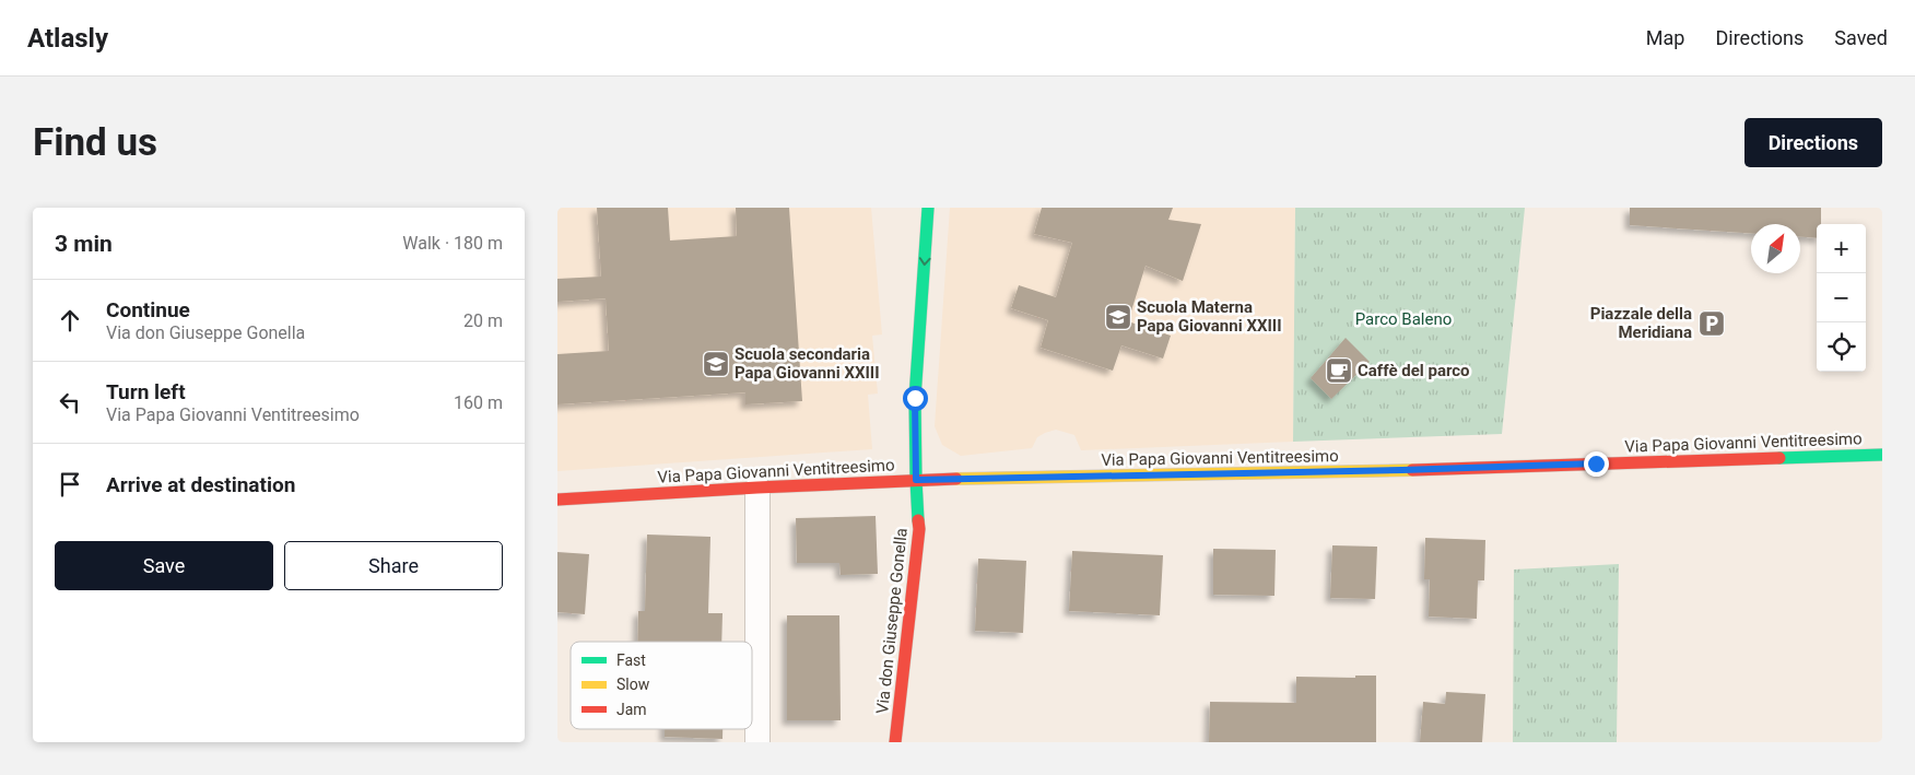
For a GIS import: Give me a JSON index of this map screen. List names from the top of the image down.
{
  "streets": {
    "street": ["Via Papa Giovanni Ventitreesimo", "Via don Giuseppe Gonella"]
  },
  "crossings": [
    ["Via Papa Giovanni Ventitreesimo", "Via don Giuseppe Gonella"]
  ],
  "one_way": ["Via don Giuseppe Gonella"],
  "parks": ["Parco Baleno"],
  "places": {
    "school or university": ["Scuola Materna Papa Giovanni XXIII", "Scuola secondaria Papa Giovanni XXIII"],
    "parking": ["Piazzale della Meridiana"],
    "cafe": ["Caffè del parco"]
  },
  "legend": ["Fast", "Slow", "Jam"],
  "north": "top right",
  "page": {
    "header": "Atlasly",
    "nav": ["Map", "Directions", "Saved"],
    "buttons": [
      "Directions",
      ["Save", "Share"]
    ],
    "title": "Find us",
    "heading": ["3 min", "Walk · 180 m"],
    "map_buttons": ["+", "−"],
    "list": [
      ["Continue", "Via don Giuseppe Gonella", "20 m"],
      ["Turn left", "Via Papa Giovanni Ventitreesimo", "160 m"],
      "Arrive at destination"
    ]
  }
}
